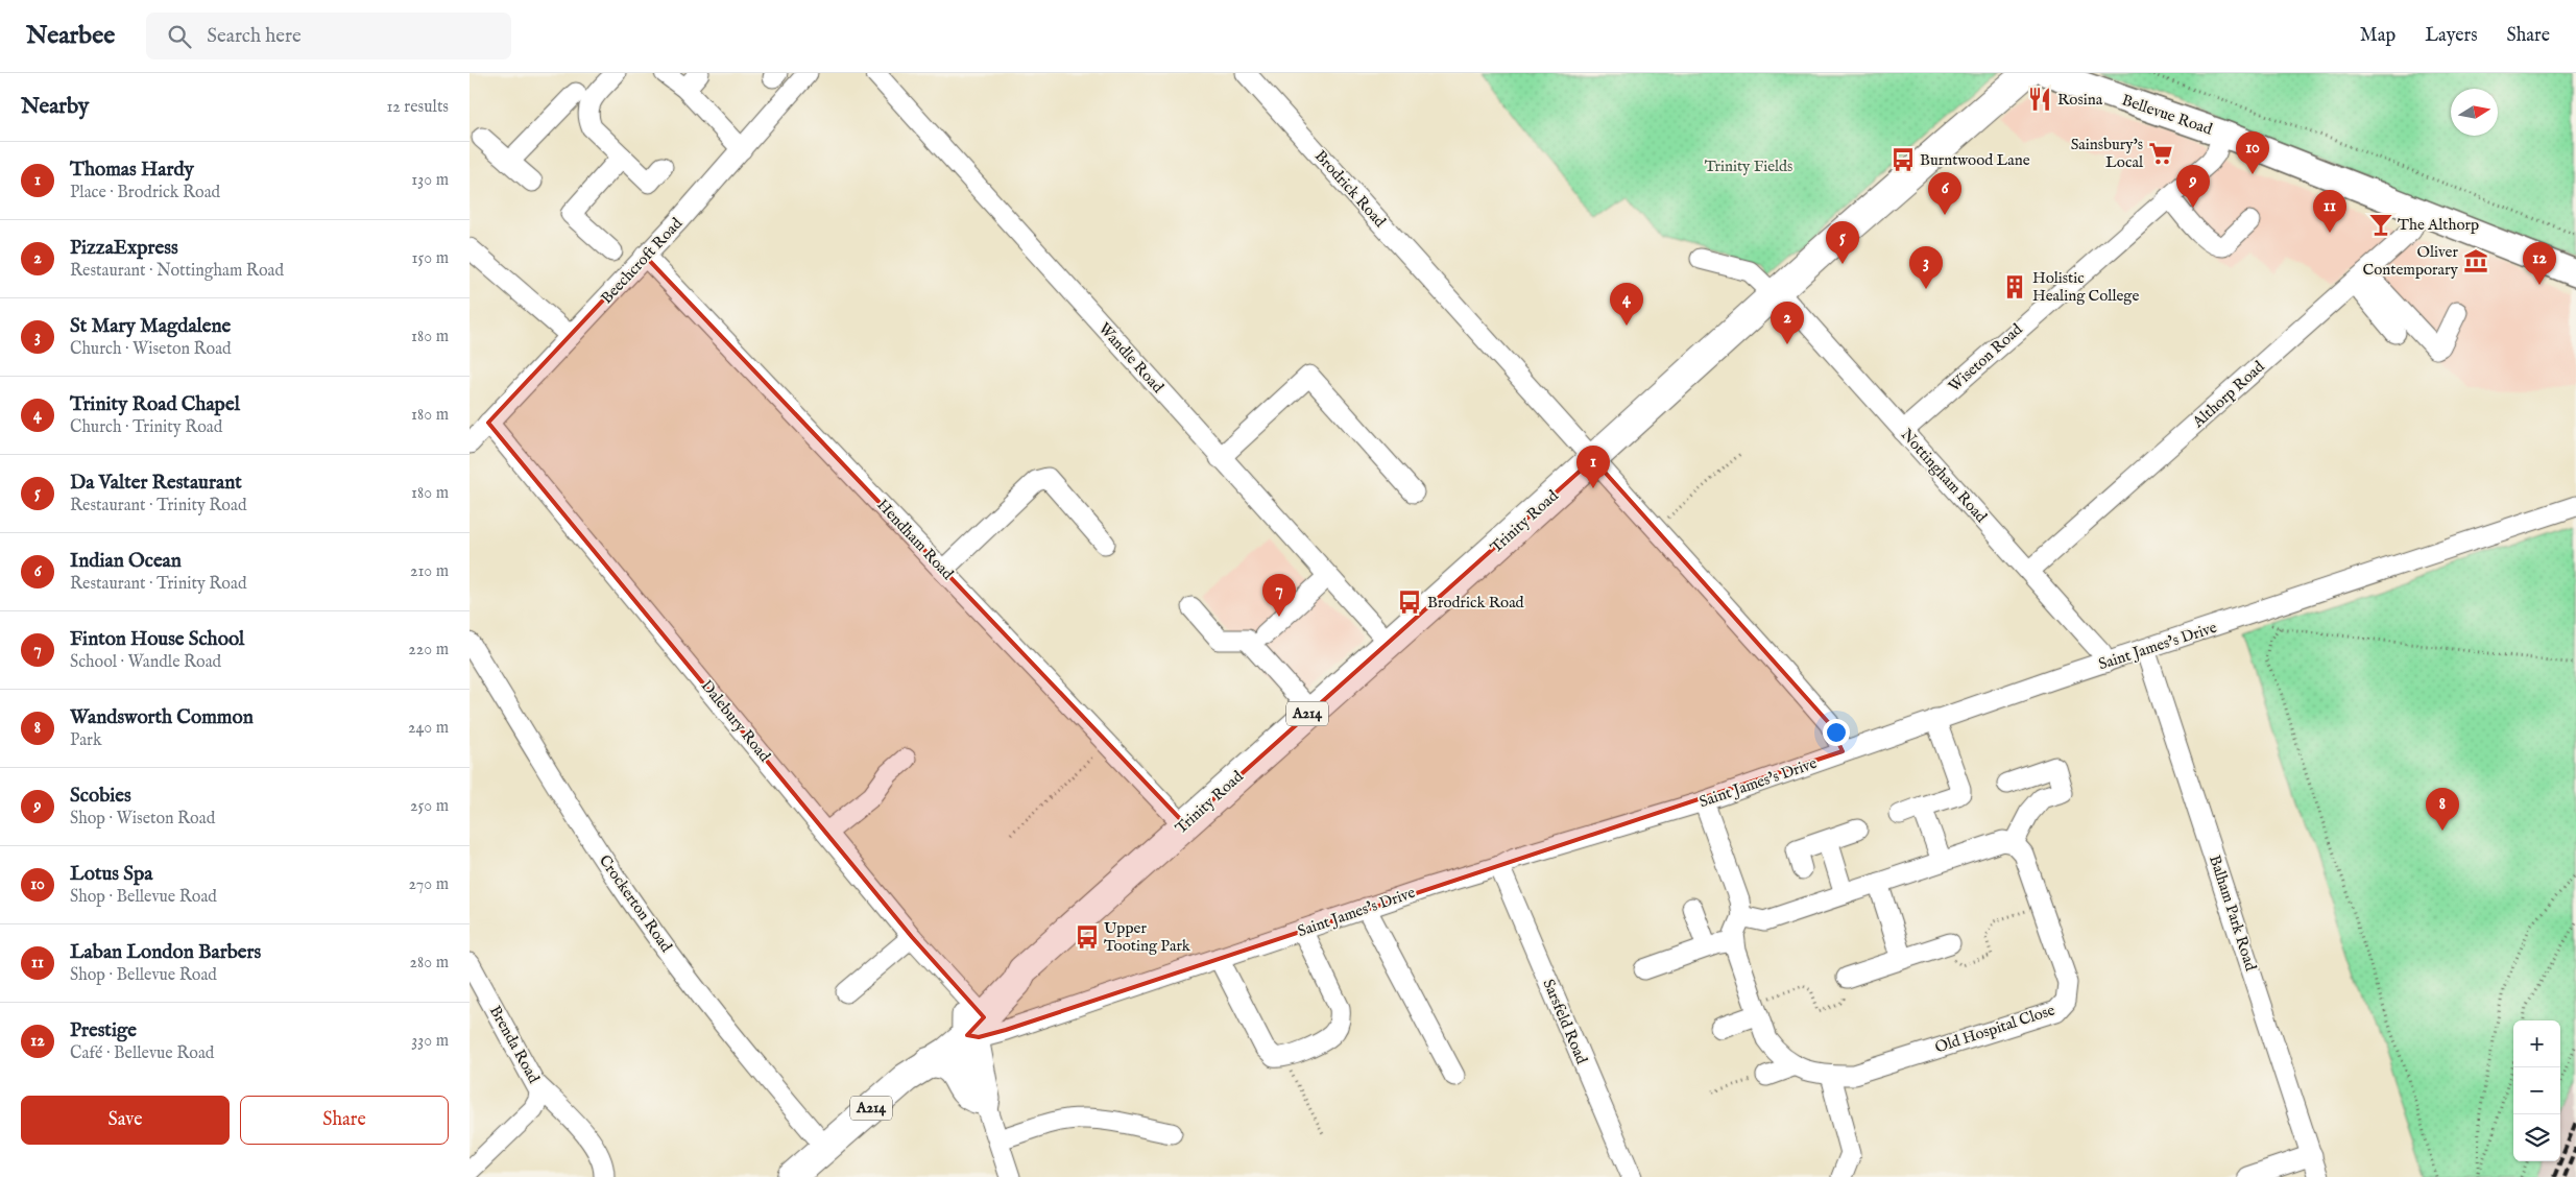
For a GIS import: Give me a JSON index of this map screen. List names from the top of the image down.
{
  "streets": {
    "highway": ["Trinity Road", "A214"],
    "main road": ["Bellevue Road"],
    "street": [
      "Brodrick Road",
      "Beechcroft Road",
      "Wandle Road",
      "Wiseton Road",
      "Althorp Road",
      "Nottingham Road",
      "Hendham Road",
      "Saint James's Drive",
      "Dalebury Road",
      "Crockerton Road",
      "Balham Park Road",
      "Sarsfeld Road",
      "Old Hospital Close",
      "Brenda Road"
    ]
  },
  "crossings": [
    ["Bellevue Road", "Wiseton Road"],
    ["Bellevue Road", "Althorp Road"],
    ["Brodrick Road", "Trinity Road"],
    ["Brodrick Road", "Saint James's Drive"],
    ["Beechcroft Road", "Hendham Road"],
    ["Beechcroft Road", "Dalebury Road"],
    ["Wandle Road", "Trinity Road"],
    ["Wiseton Road", "Nottingham Road"],
    ["Althorp Road", "Nottingham Road"],
    ["Nottingham Road", "Trinity Road"],
    ["Nottingham Road", "Saint James's Drive"],
    ["Trinity Road", "Hendham Road"],
    ["Trinity Road", "Saint James's Drive"],
    ["Trinity Road", "Dalebury Road"],
    ["Trinity Road", "Crockerton Road"],
    ["Saint James's Drive", "Dalebury Road"],
    ["Saint James's Drive", "Balham Park Road"],
    ["Saint James's Drive", "Sarsfeld Road"]
  ],
  "parks": ["Trinity Fields"],
  "places": {
    "restaurant": ["Rosina"],
    "supermarket": ["Sainsbury's Local"],
    "bus stop": ["Burntwood Lane", "Brodrick Road", "Upper Tooting Park"],
    "bar": ["The Althorp"],
    "museum": ["Oliver Contemporary"],
    "building": ["Holistic Healing College"]
  },
  "north": "right",
  "page": {
    "header": "Nearbee",
    "search": "Search here",
    "nav": ["Map", "Layers", "Share"],
    "heading": ["Nearby", "12 results"],
    "pins": [
      "10",
      "9",
      "6",
      "11",
      "5",
      "12",
      "3",
      "4",
      "2",
      "1",
      "7",
      "8"
    ],
    "list": [
      {
        "mark": "1",
        "name": "Thomas Hardy",
        "note": "Place · Brodrick Road",
        "value": "130 m"
      },
      {
        "mark": "2",
        "name": "PizzaExpress",
        "note": "Restaurant · Nottingham Road",
        "value": "150 m"
      },
      {
        "mark": "3",
        "name": "St Mary Magdalene",
        "note": "Church · Wiseton Road",
        "value": "180 m"
      },
      {
        "mark": "4",
        "name": "Trinity Road Chapel",
        "note": "Church · Trinity Road",
        "value": "180 m"
      },
      {
        "mark": "5",
        "name": "Da Valter Restaurant",
        "note": "Restaurant · Trinity Road",
        "value": "180 m"
      },
      {
        "mark": "6",
        "name": "Indian Ocean",
        "note": "Restaurant · Trinity Road",
        "value": "210 m"
      },
      {
        "mark": "7",
        "name": "Finton House School",
        "note": "School · Wandle Road",
        "value": "220 m"
      },
      {
        "mark": "8",
        "name": "Wandsworth Common",
        "note": "Park",
        "value": "240 m"
      },
      {
        "mark": "9",
        "name": "Scobies",
        "note": "Shop · Wiseton Road",
        "value": "250 m"
      },
      {
        "mark": "10",
        "name": "Lotus Spa",
        "note": "Shop · Bellevue Road",
        "value": "270 m"
      },
      {
        "mark": "11",
        "name": "Laban London Barbers",
        "note": "Shop · Bellevue Road",
        "value": "280 m"
      },
      {
        "mark": "12",
        "name": "Prestige",
        "note": "Café · Bellevue Road",
        "value": "330 m"
      }
    ],
    "map_buttons": ["+", "−"],
    "buttons": ["Save", "Share"]
  }
}
